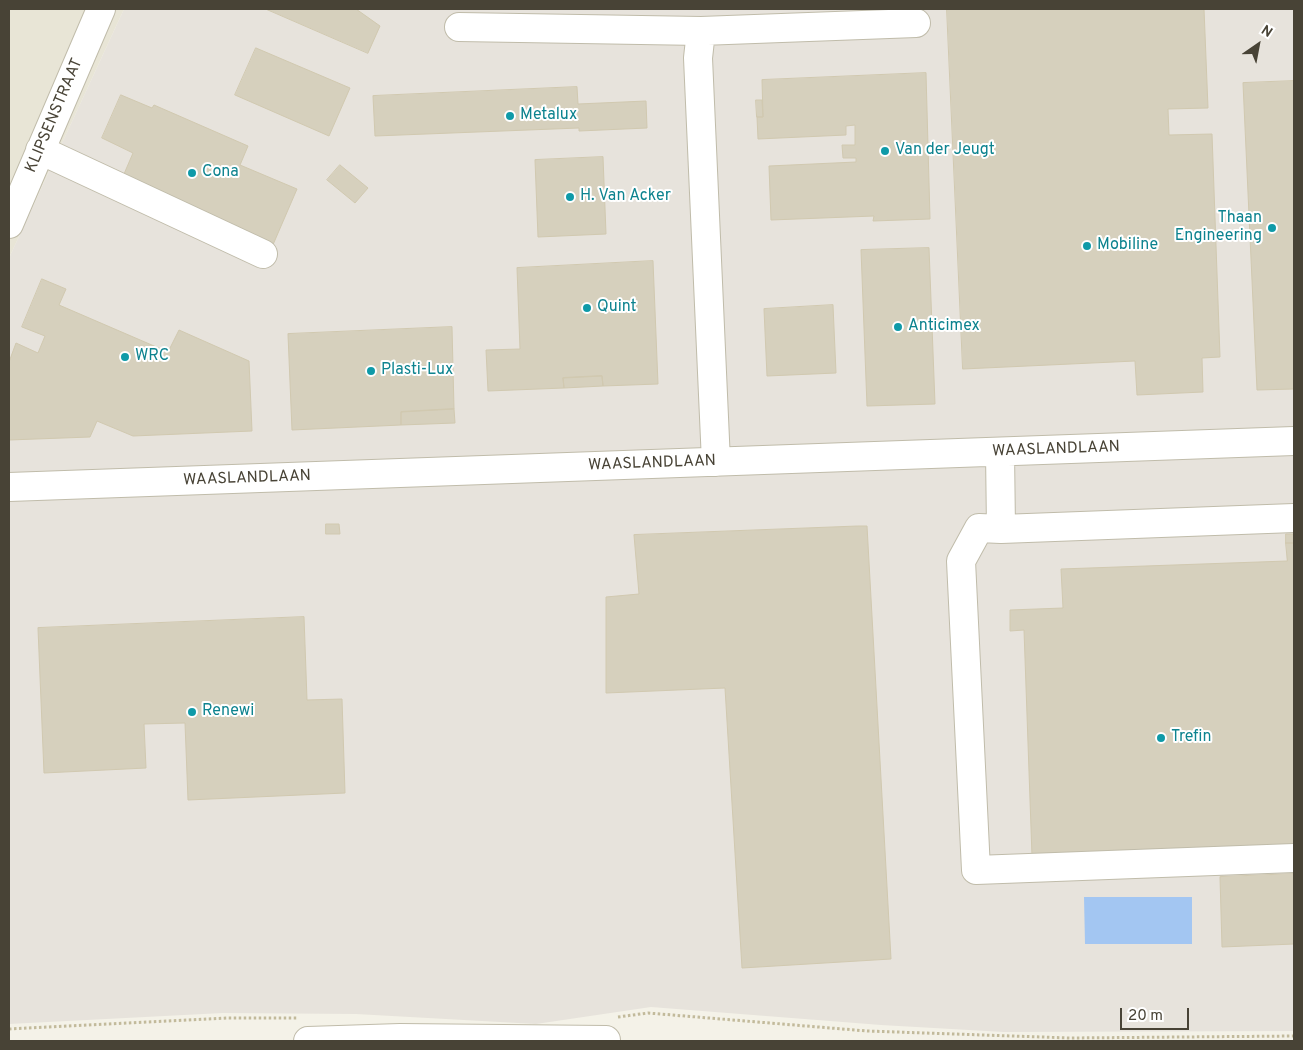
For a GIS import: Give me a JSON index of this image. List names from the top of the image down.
{
  "streets": {
    "street": ["KLIPSENSTRAAT", "WAASLANDLAAN"]
  },
  "places": [
    "Metalux",
    "Van der Jeugt",
    "Cona",
    "H. Van Acker",
    "Thaan Engineering",
    "Mobiline",
    "Quint",
    "Anticimex",
    "WRC",
    "Plasti-Lux",
    "Renewi",
    "Trefin"
  ],
  "scale_bar": "20 m",
  "north": "top right"
}
